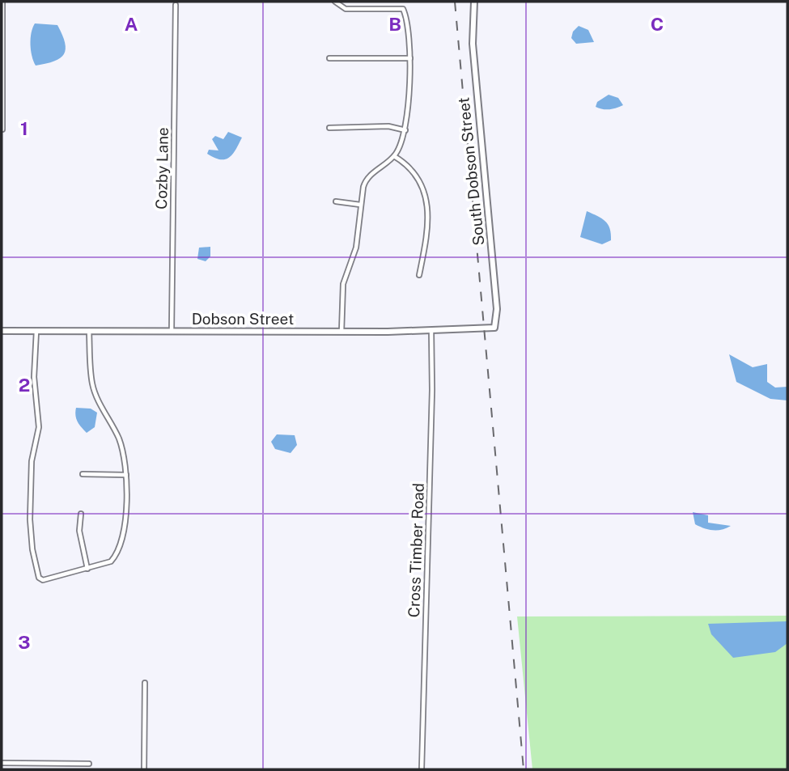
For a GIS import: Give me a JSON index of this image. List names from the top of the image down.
{
  "streets": {
    "street": [
      "Cozby Lane",
      "South Dobson Street",
      "Dobson Street",
      "Cross Timber Road"
    ]
  },
  "crossings": [
    ["Cozby Lane", "Dobson Street"],
    ["South Dobson Street", "Dobson Street"],
    ["Dobson Street", "Cross Timber Road"]
  ],
  "grid": {
    "columns": ["A", "B", "C"],
    "rows": ["1", "2", "3"]
  }
}
